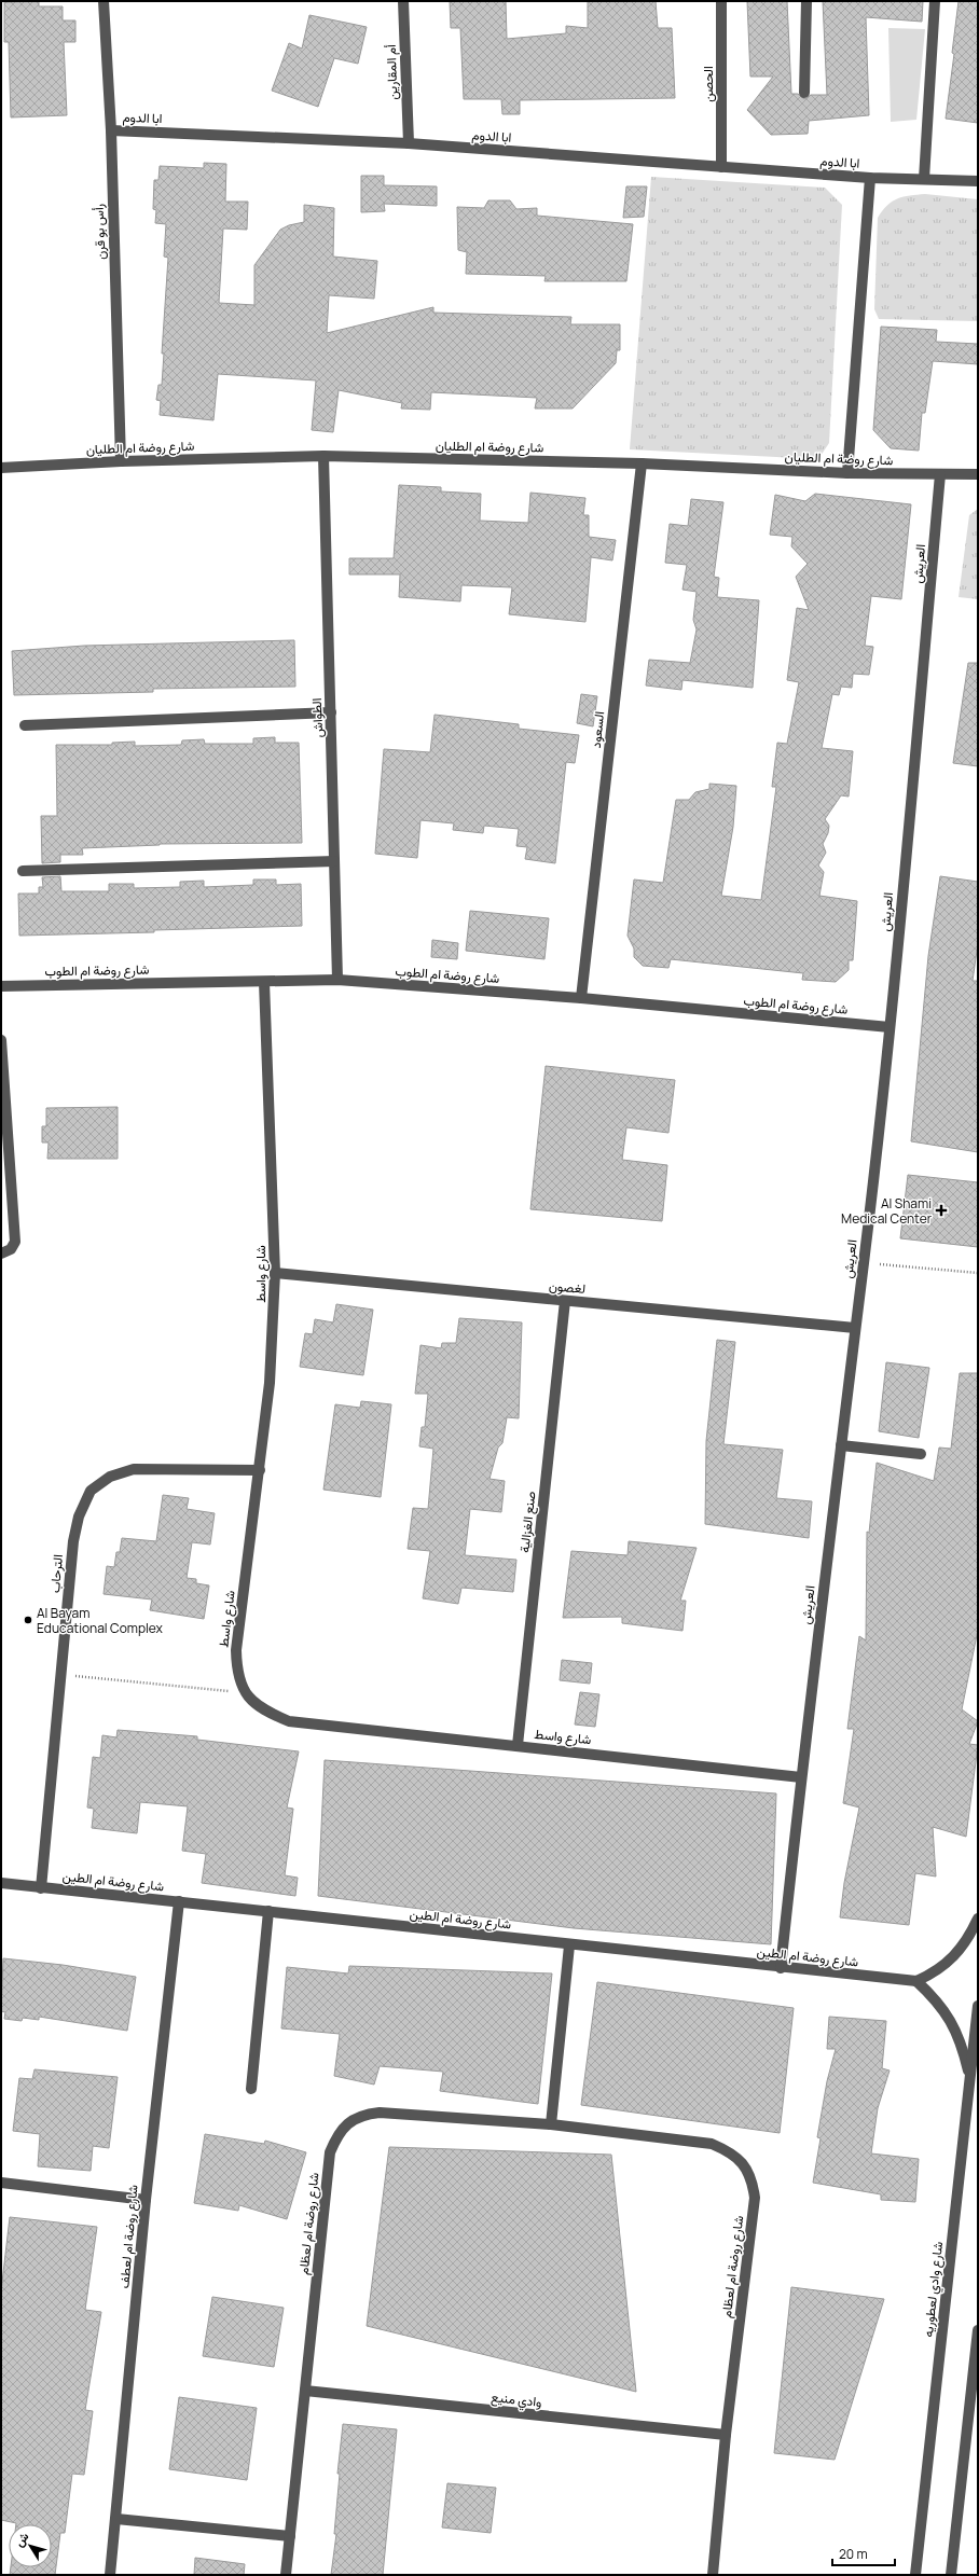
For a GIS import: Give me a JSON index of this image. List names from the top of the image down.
{
  "streets": {
    "street": [
      "أم المقارين",
      "الحصن",
      "ابا الدوم",
      "رأس بو قرن",
      "شارع روضة ام الطليان",
      "العريش",
      "الطواش",
      "السعود",
      "شارع روضة ام الطوب",
      "شارع واسط",
      "لغصون",
      "صنع الغزالية",
      "الترحاب",
      "شارع روضة ام الطين",
      "شارع روضة ام لعظام",
      "شارع روضة ام لعطف",
      "شارع وادي لعطوريه",
      "وادي منيع"
    ]
  },
  "crossings": [
    ["أم المقارين", "ابا الدوم"],
    ["الحصن", "ابا الدوم"],
    ["ابا الدوم", "رأس بو قرن"],
    ["ابا الدوم", "شارع روضة ام الطليان"],
    ["رأس بو قرن", "شارع روضة ام الطليان"],
    ["شارع روضة ام الطليان", "العريش"],
    ["شارع روضة ام الطليان", "الطواش"],
    ["شارع روضة ام الطليان", "السعود"],
    ["العريش", "شارع روضة ام الطوب"],
    ["العريش", "شارع واسط"],
    ["العريش", "لغصون"],
    ["العريش", "شارع روضة ام الطين"],
    ["الطواش", "شارع روضة ام الطوب"],
    ["السعود", "شارع روضة ام الطوب"],
    ["شارع روضة ام الطوب", "شارع واسط"],
    ["شارع واسط", "لغصون"],
    ["شارع واسط", "صنع الغزالية"],
    ["شارع واسط", "الترحاب"],
    ["لغصون", "صنع الغزالية"],
    ["الترحاب", "شارع روضة ام الطين"],
    ["شارع روضة ام الطين", "شارع روضة ام لعطف"],
    ["شارع روضة ام لعظام", "وادي منيع"]
  ],
  "places": {
    "health": ["Al Shami Medical Center"],
    "other": ["Al Bayam Educational Complex"]
  },
  "scale_bar": "20 m",
  "north": "top left"
}
